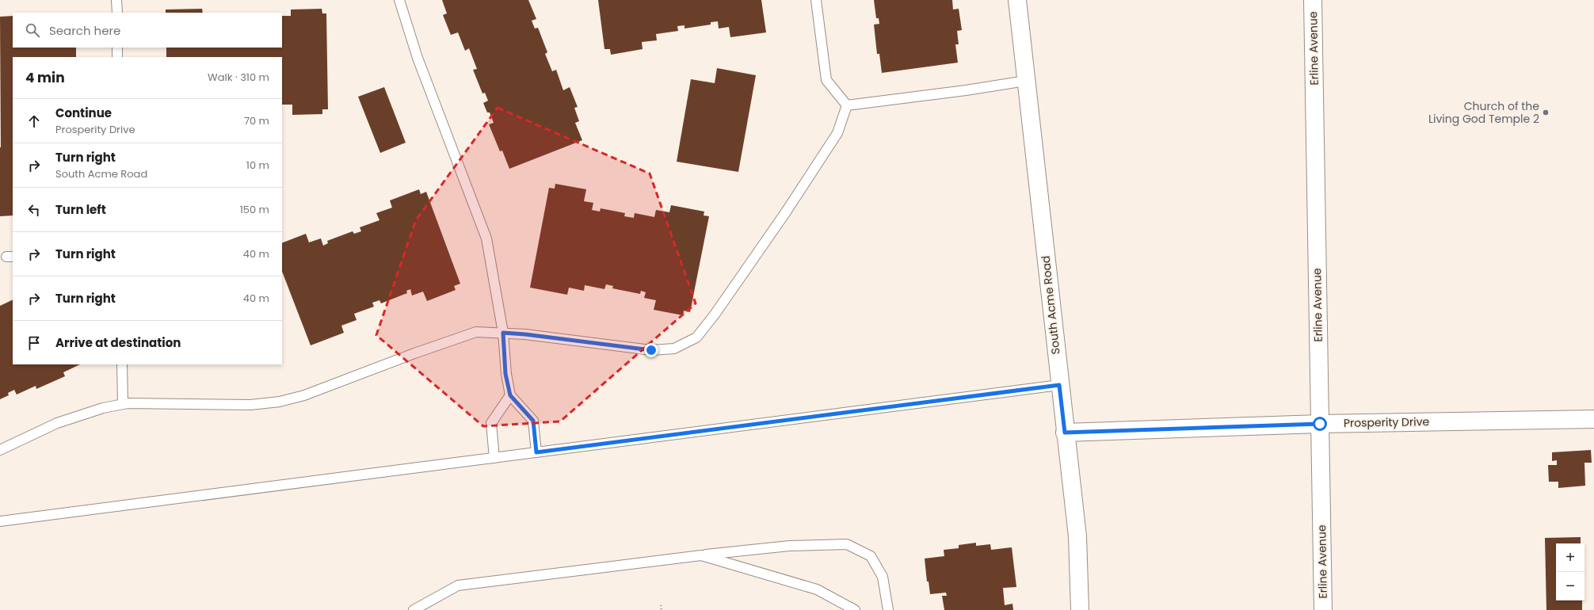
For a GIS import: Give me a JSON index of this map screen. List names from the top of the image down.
{
  "streets": {
    "street": ["Erline Avenue", "South Acme Road", "Prosperity Drive"]
  },
  "crossings": [
    ["Erline Avenue", "Prosperity Drive"],
    ["South Acme Road", "Prosperity Drive"]
  ],
  "places": ["Church of the Living God Temple 2"],
  "page": {
    "search": "Search here",
    "heading": ["4 min", "Walk · 310 m"],
    "list": [
      ["Continue", "Prosperity Drive", "70 m"],
      ["Turn right", "South Acme Road", "10 m"],
      ["Turn left", "150 m"],
      ["Turn right", "40 m"],
      ["Turn right", "40 m"],
      "Arrive at destination"
    ],
    "map_buttons": ["+", "−"]
  }
}
